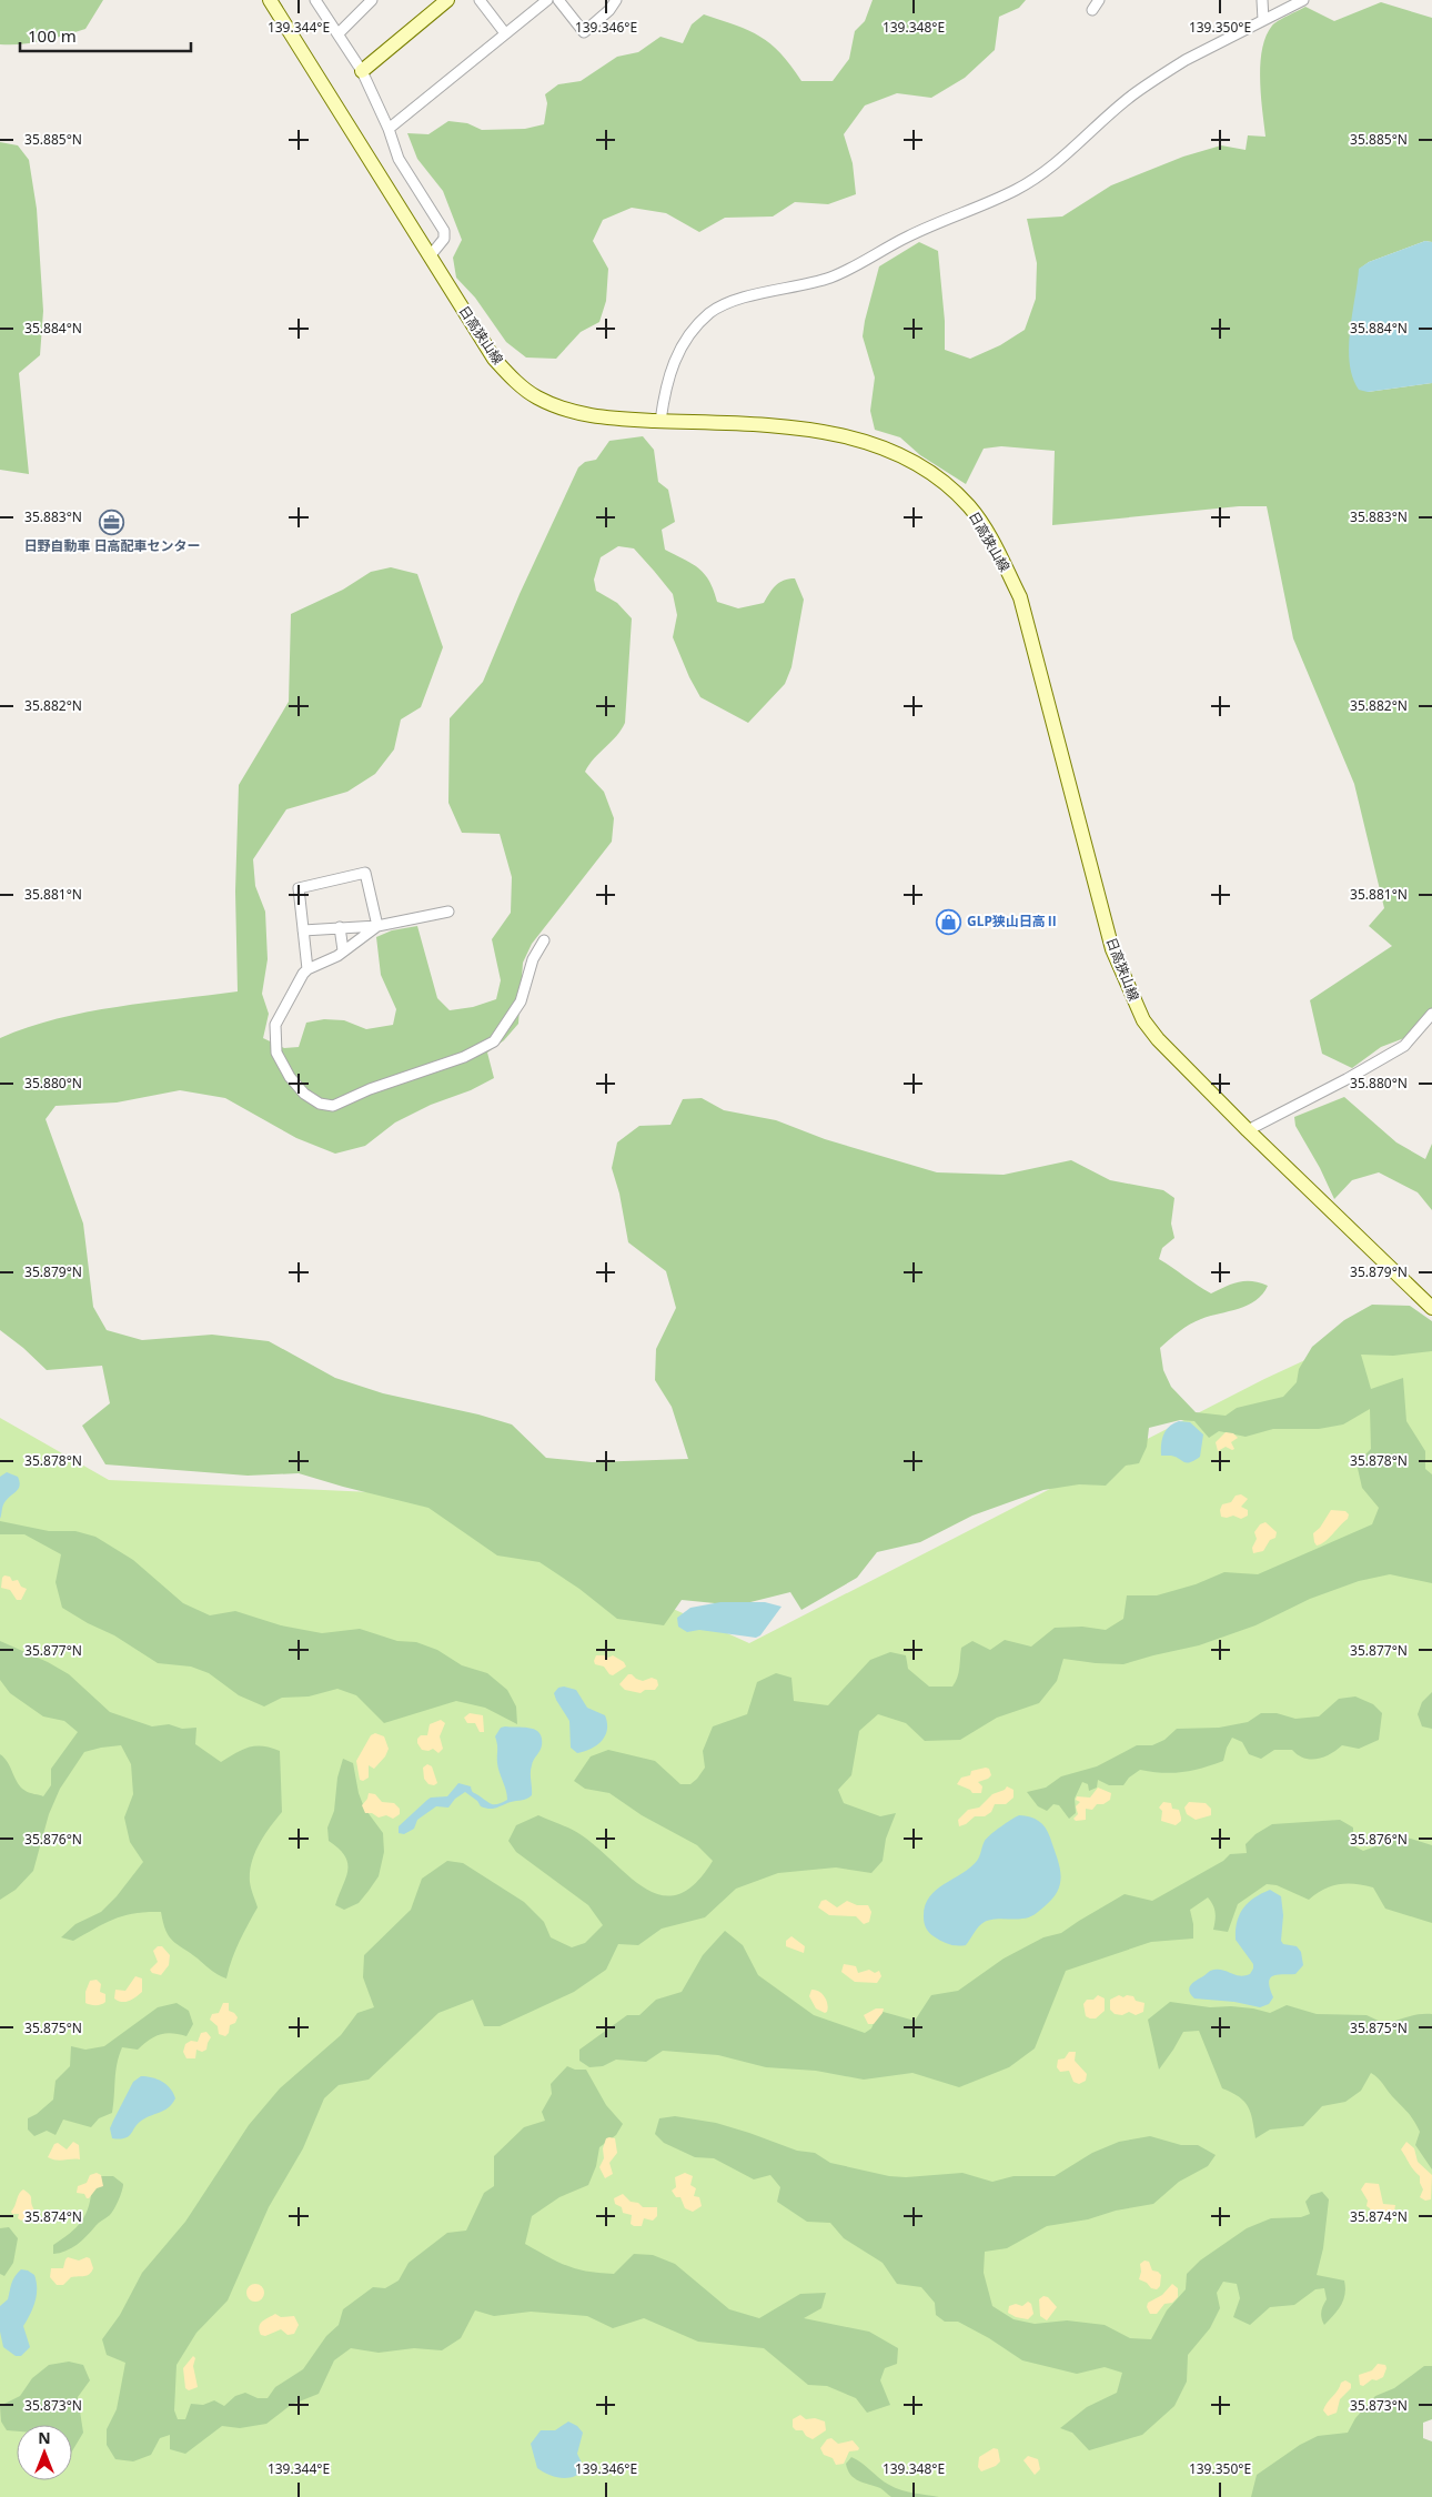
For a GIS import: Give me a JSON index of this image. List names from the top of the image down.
{
  "streets": {
    "main road": ["日高狭山線"]
  },
  "places": {
    "office": ["日野自動車 日高配車センター"],
    "shop": ["GLP狭山日高Ⅱ"]
  },
  "scale_bar": "100 m",
  "north": "top",
  "coordinates": [
    "139.344°E",
    "139.346°E",
    "139.348°E",
    "139.350°E",
    "35.885°N",
    "35.884°N",
    "35.883°N",
    "35.882°N",
    "35.881°N",
    "35.880°N",
    "35.879°N",
    "35.878°N",
    "35.877°N",
    "35.876°N",
    "35.875°N",
    "35.874°N",
    "35.873°N"
  ]
}
